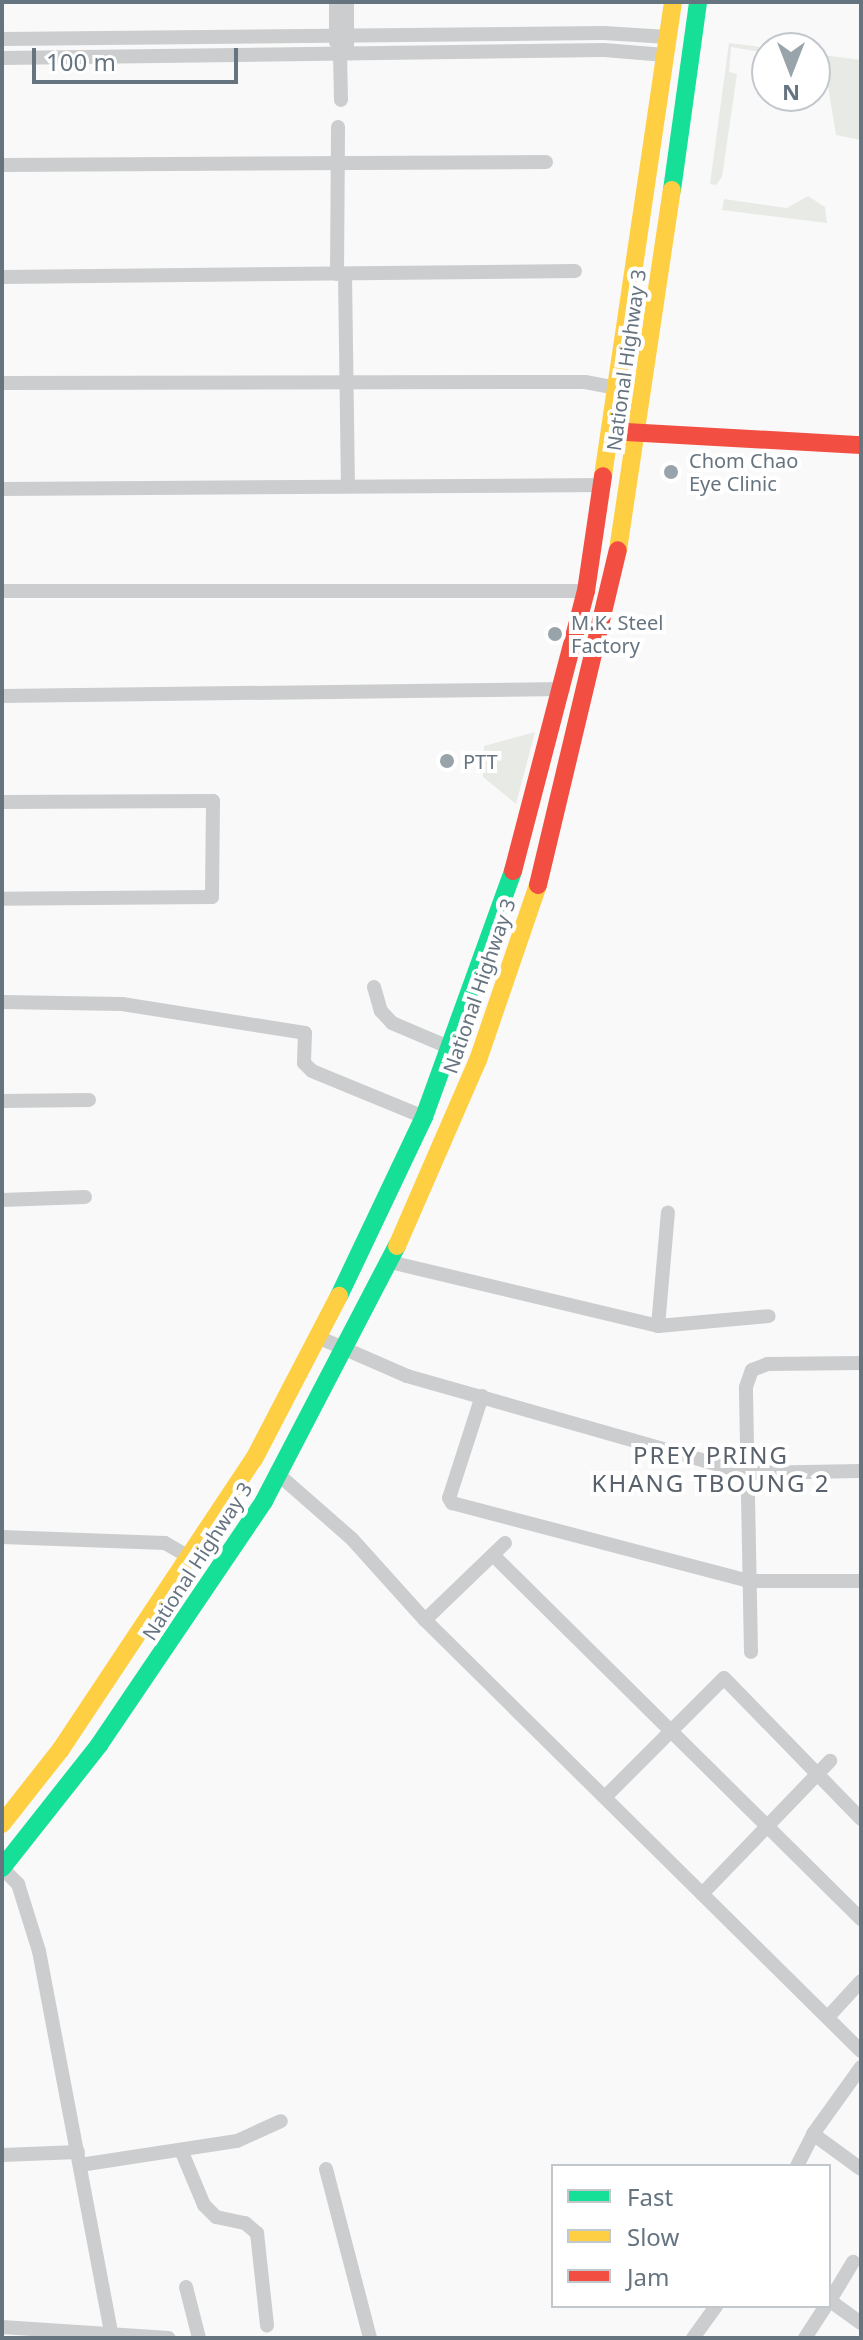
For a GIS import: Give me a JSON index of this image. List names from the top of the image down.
{
  "streets": {
    "main road": ["National Highway 3"]
  },
  "districts": ["PREY PRING KHANG TBOUNG 2"],
  "places": ["Chom Chao Eye Clinic", "M.K. Steel Factory", "PTT"],
  "legend": ["Fast", "Slow", "Jam"],
  "scale_bar": "100 m",
  "north": "bottom"
}
